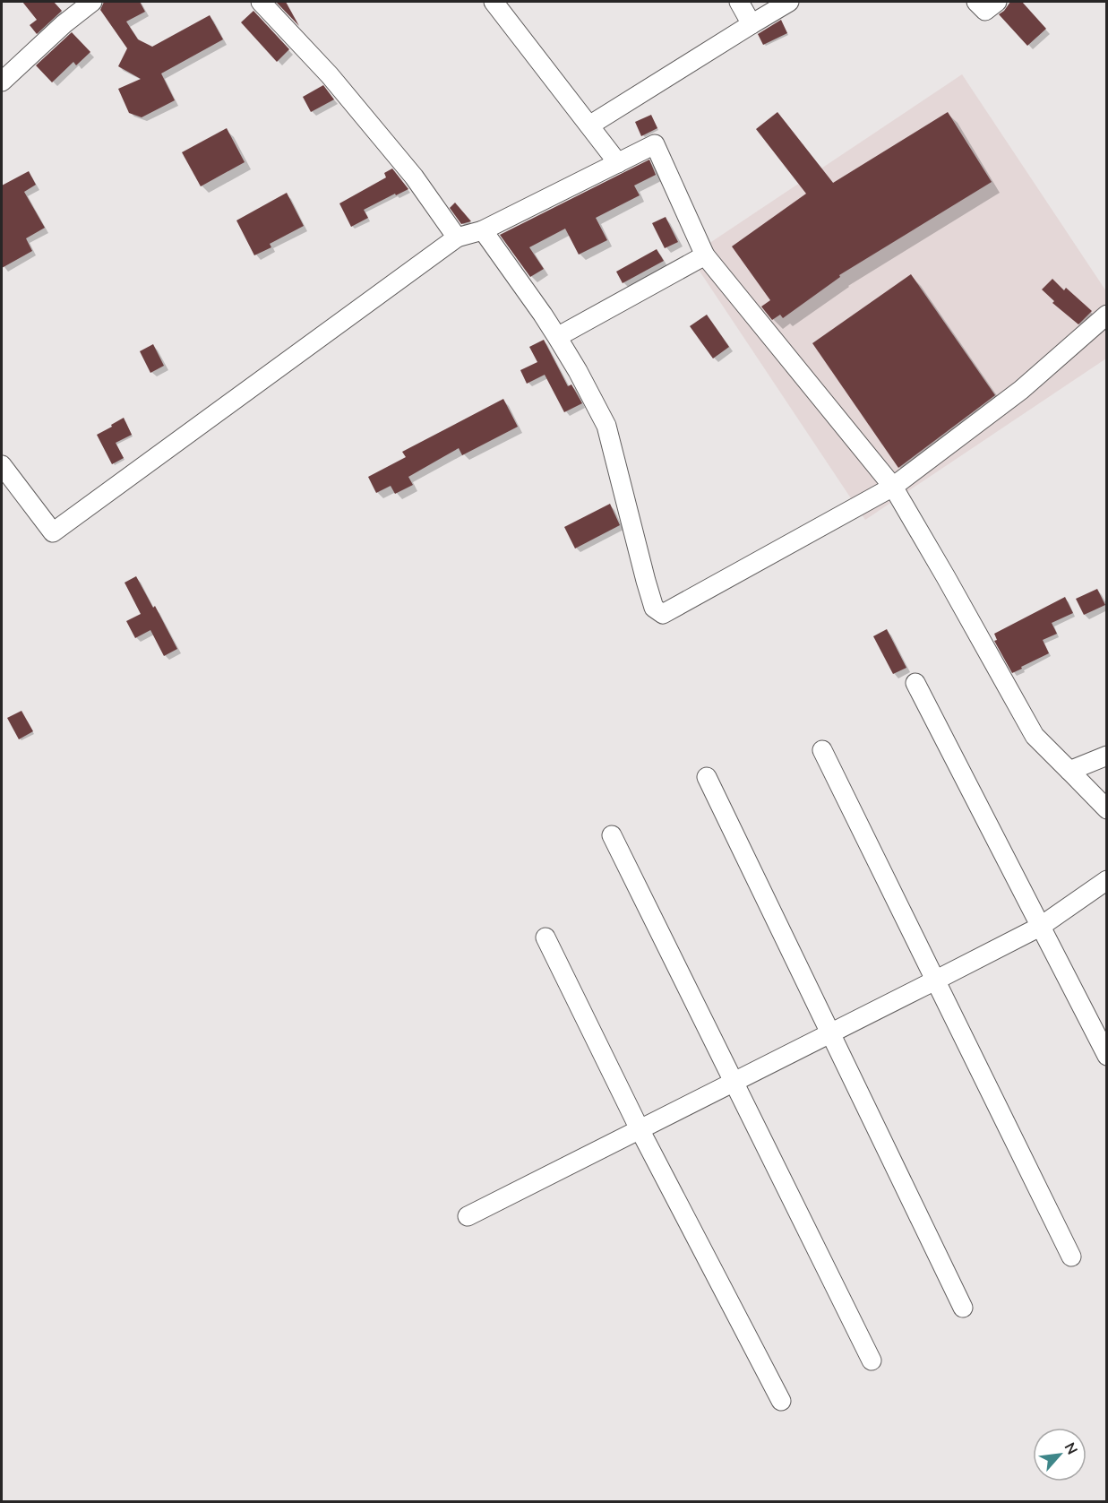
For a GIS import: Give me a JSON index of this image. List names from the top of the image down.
{
  "north": "top right"
}
